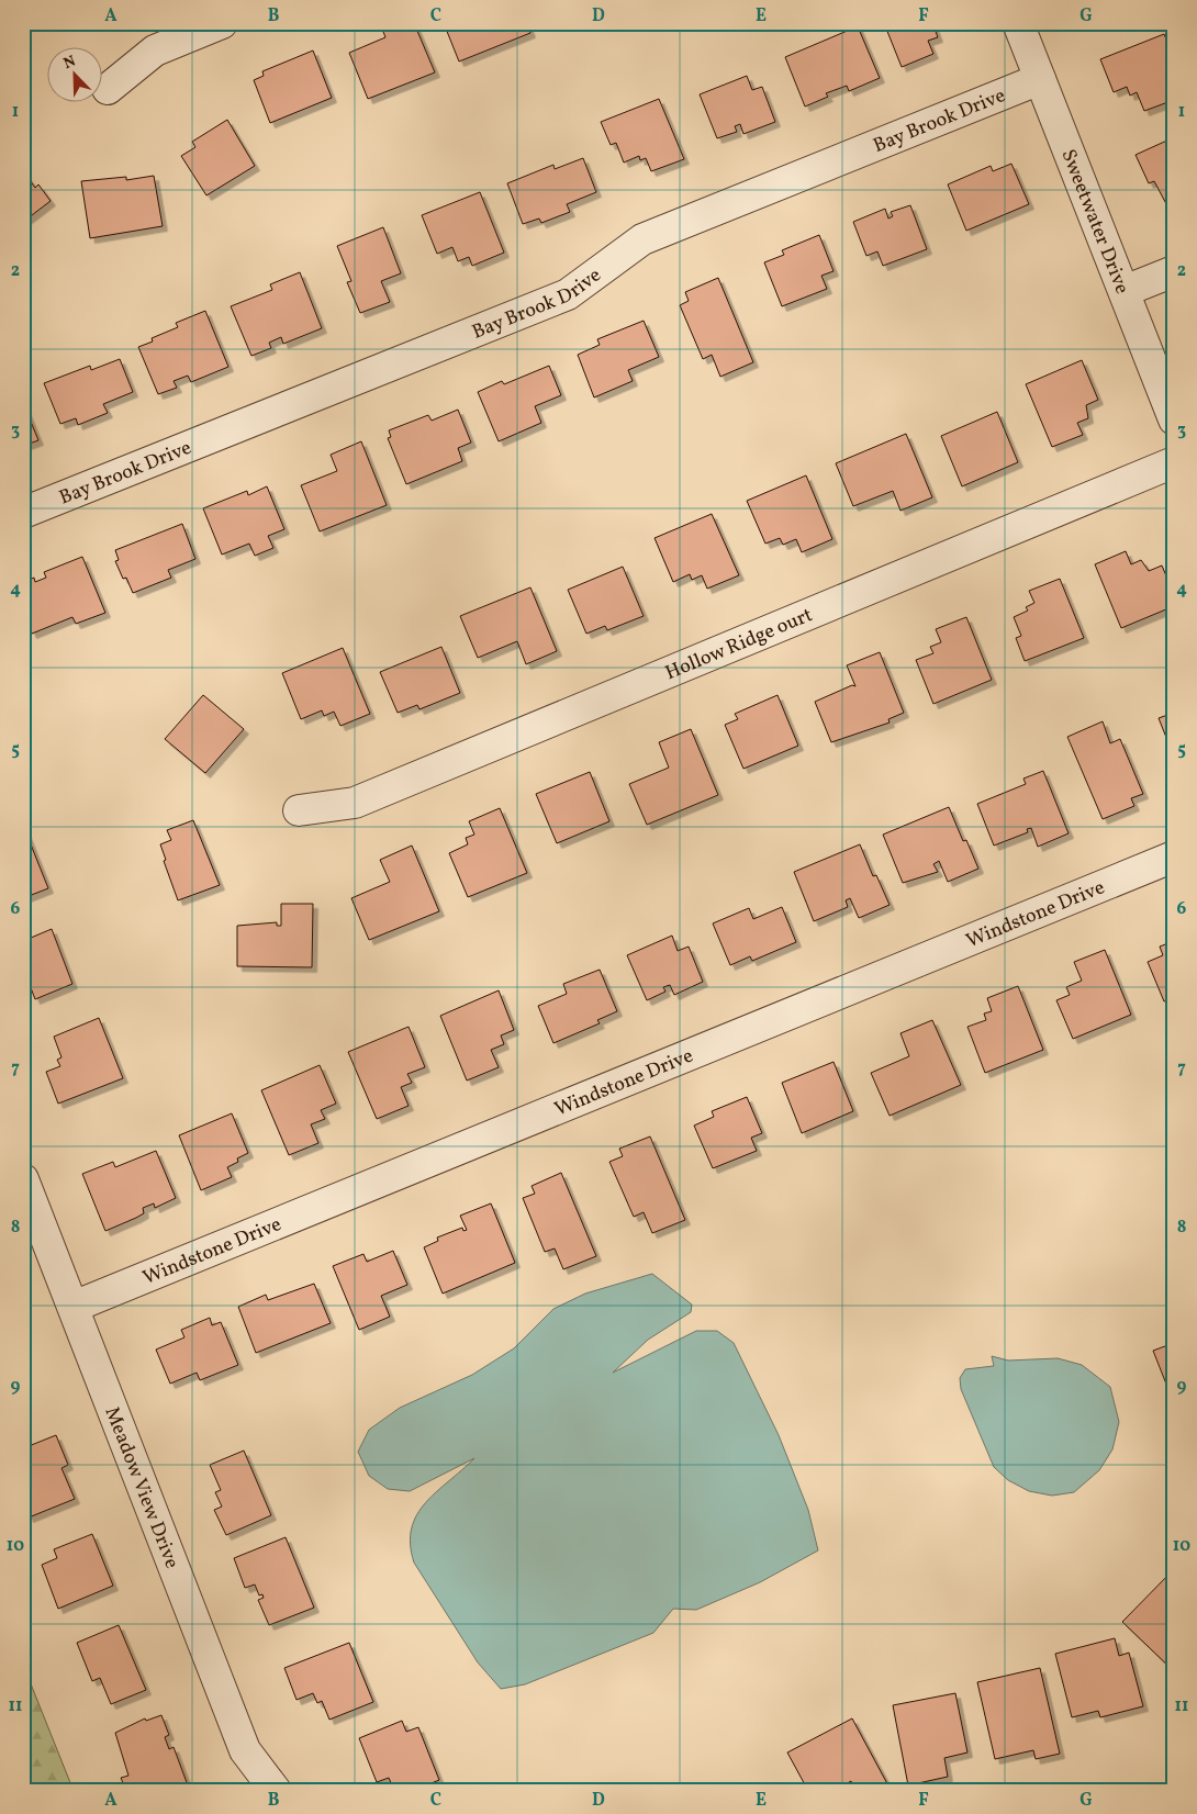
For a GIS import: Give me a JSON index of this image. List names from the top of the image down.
{
  "streets": {
    "street": [
      "Bay Brook Drive",
      "Sweetwater Drive",
      "Hollow Ridge ourt",
      "Windstone Drive",
      "Meadow View Drive"
    ]
  },
  "crossings": [
    ["Bay Brook Drive", "Sweetwater Drive"],
    ["Windstone Drive", "Meadow View Drive"]
  ],
  "north": "top left",
  "grid": {
    "columns": [
      "A",
      "B",
      "C",
      "D",
      "E",
      "F",
      "G"
    ],
    "rows": [
      "1",
      "2",
      "3",
      "4",
      "5",
      "6",
      "7",
      "8",
      "9",
      "10",
      "11"
    ]
  }
}
